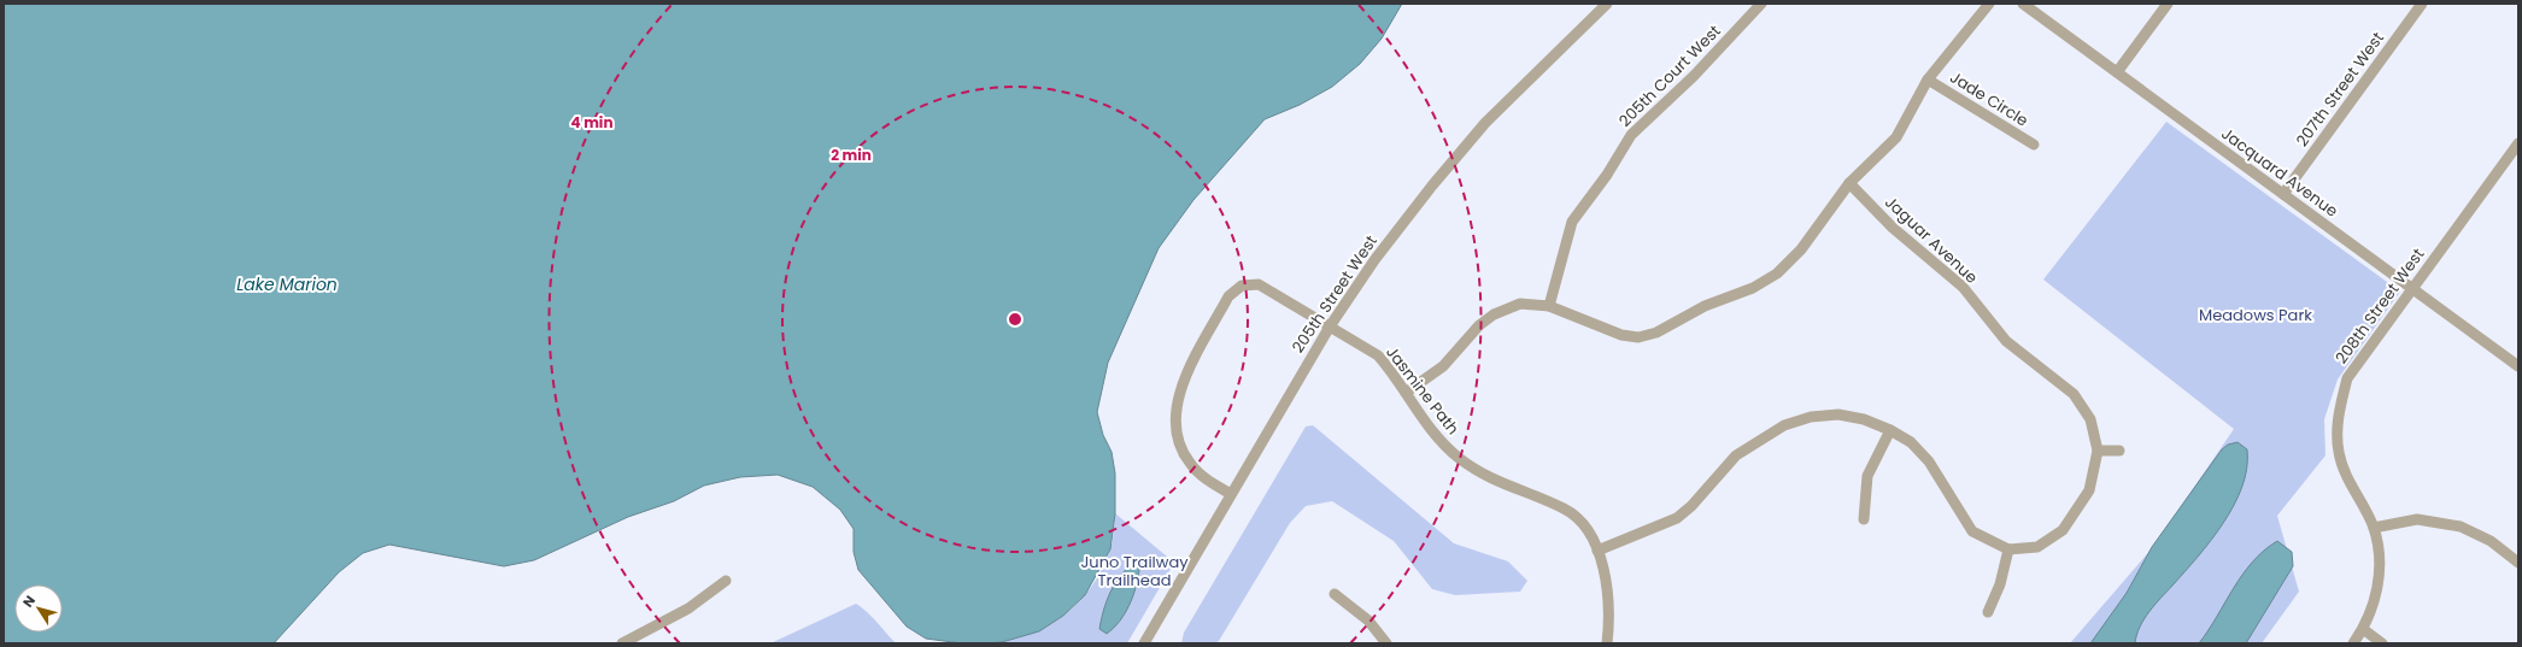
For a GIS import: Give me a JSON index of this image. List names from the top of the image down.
{
  "streets": {
    "street": [
      "205th Court West",
      "207th Street West",
      "Jade Circle",
      "Jacquard Avenue",
      "Jaguar Avenue",
      "205th Street West",
      "208th Street West",
      "Jasmine Path"
    ]
  },
  "crossings": [
    ["207th Street West", "Jacquard Avenue"],
    ["Jacquard Avenue", "208th Street West"],
    ["205th Street West", "Jasmine Path"]
  ],
  "water": ["Lake Marion"],
  "parks": ["Meadows Park", "Juno Trailway Trailhead"],
  "north": "top left",
  "rings": ["4 min", "2 min"]
}
